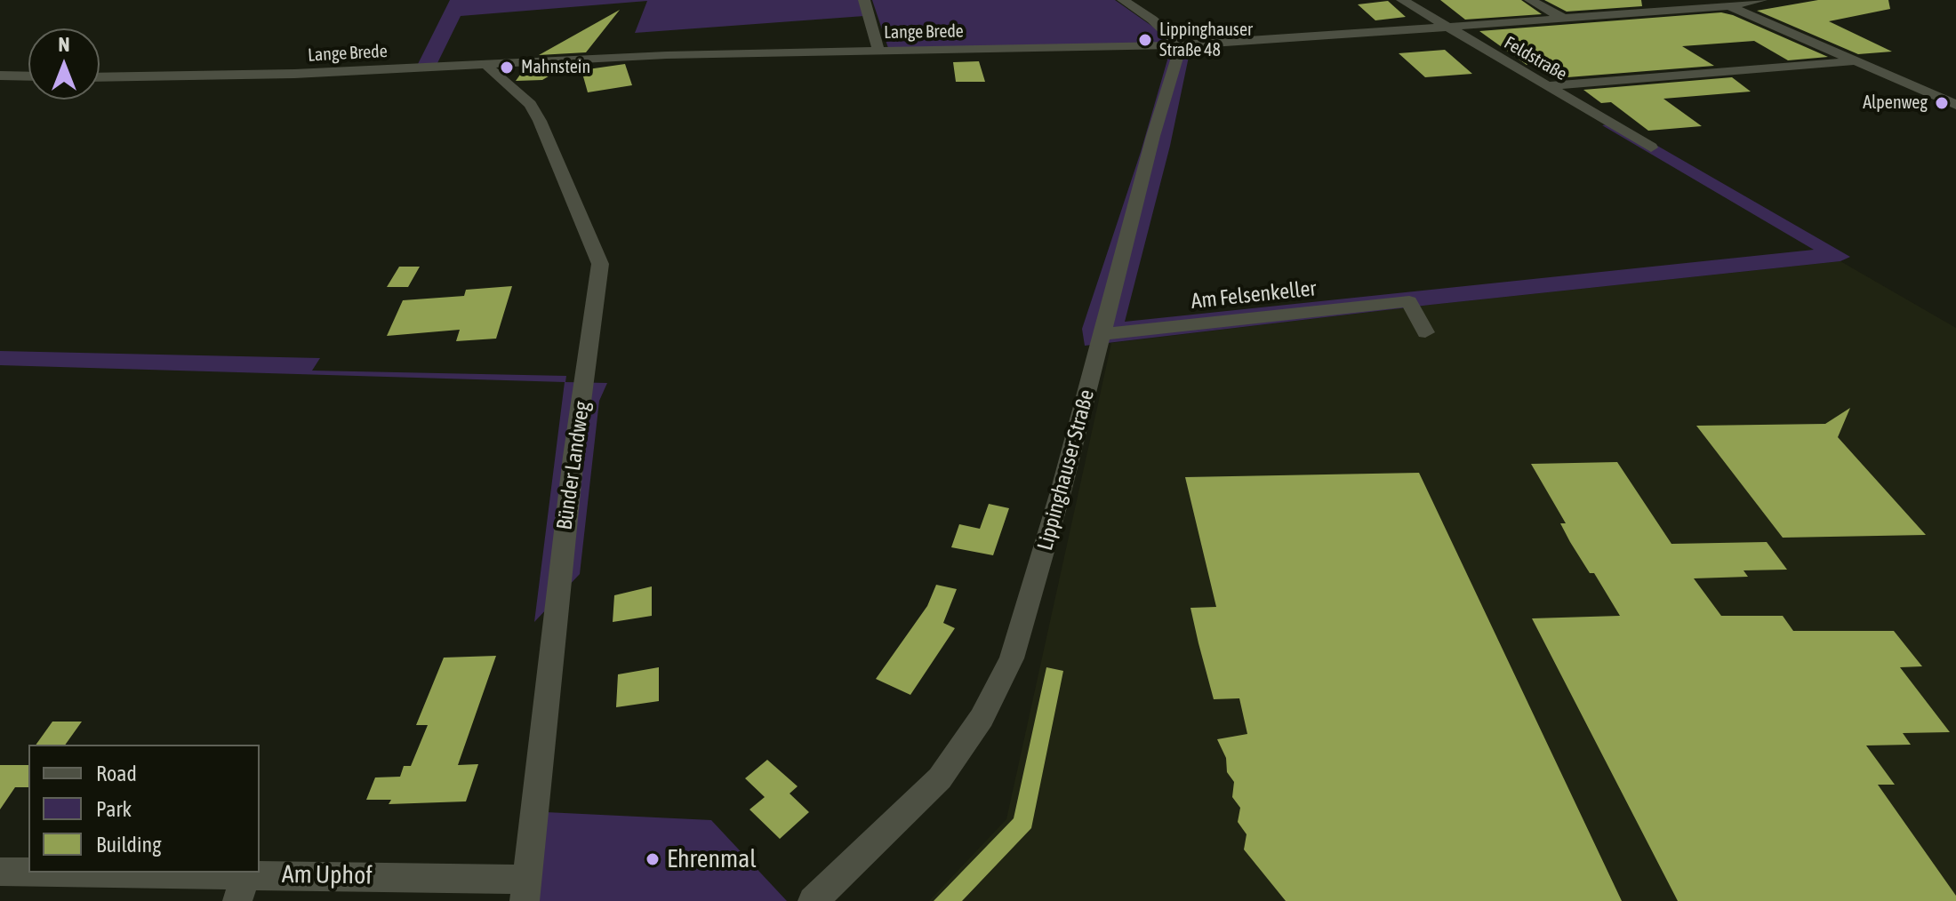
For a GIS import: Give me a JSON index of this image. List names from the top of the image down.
{
  "streets": {
    "street": [
      "Lange Brede",
      "Feldstraße",
      "Am Felsenkeller",
      "Bünder Landweg",
      "Lippinghauser Straße",
      "Am Uphof"
    ]
  },
  "crossings": [
    ["Lange Brede", "Feldstraße"],
    ["Lange Brede", "Bünder Landweg"],
    ["Lange Brede", "Lippinghauser Straße"],
    ["Am Felsenkeller", "Lippinghauser Straße"],
    ["Bünder Landweg", "Am Uphof"]
  ],
  "places": [
    "Lippinghauser Straße 48",
    "Mahnstein",
    "Alpenweg",
    "Ehrenmal"
  ],
  "legend": ["Road", "Park", "Building"],
  "north": "top"
}
